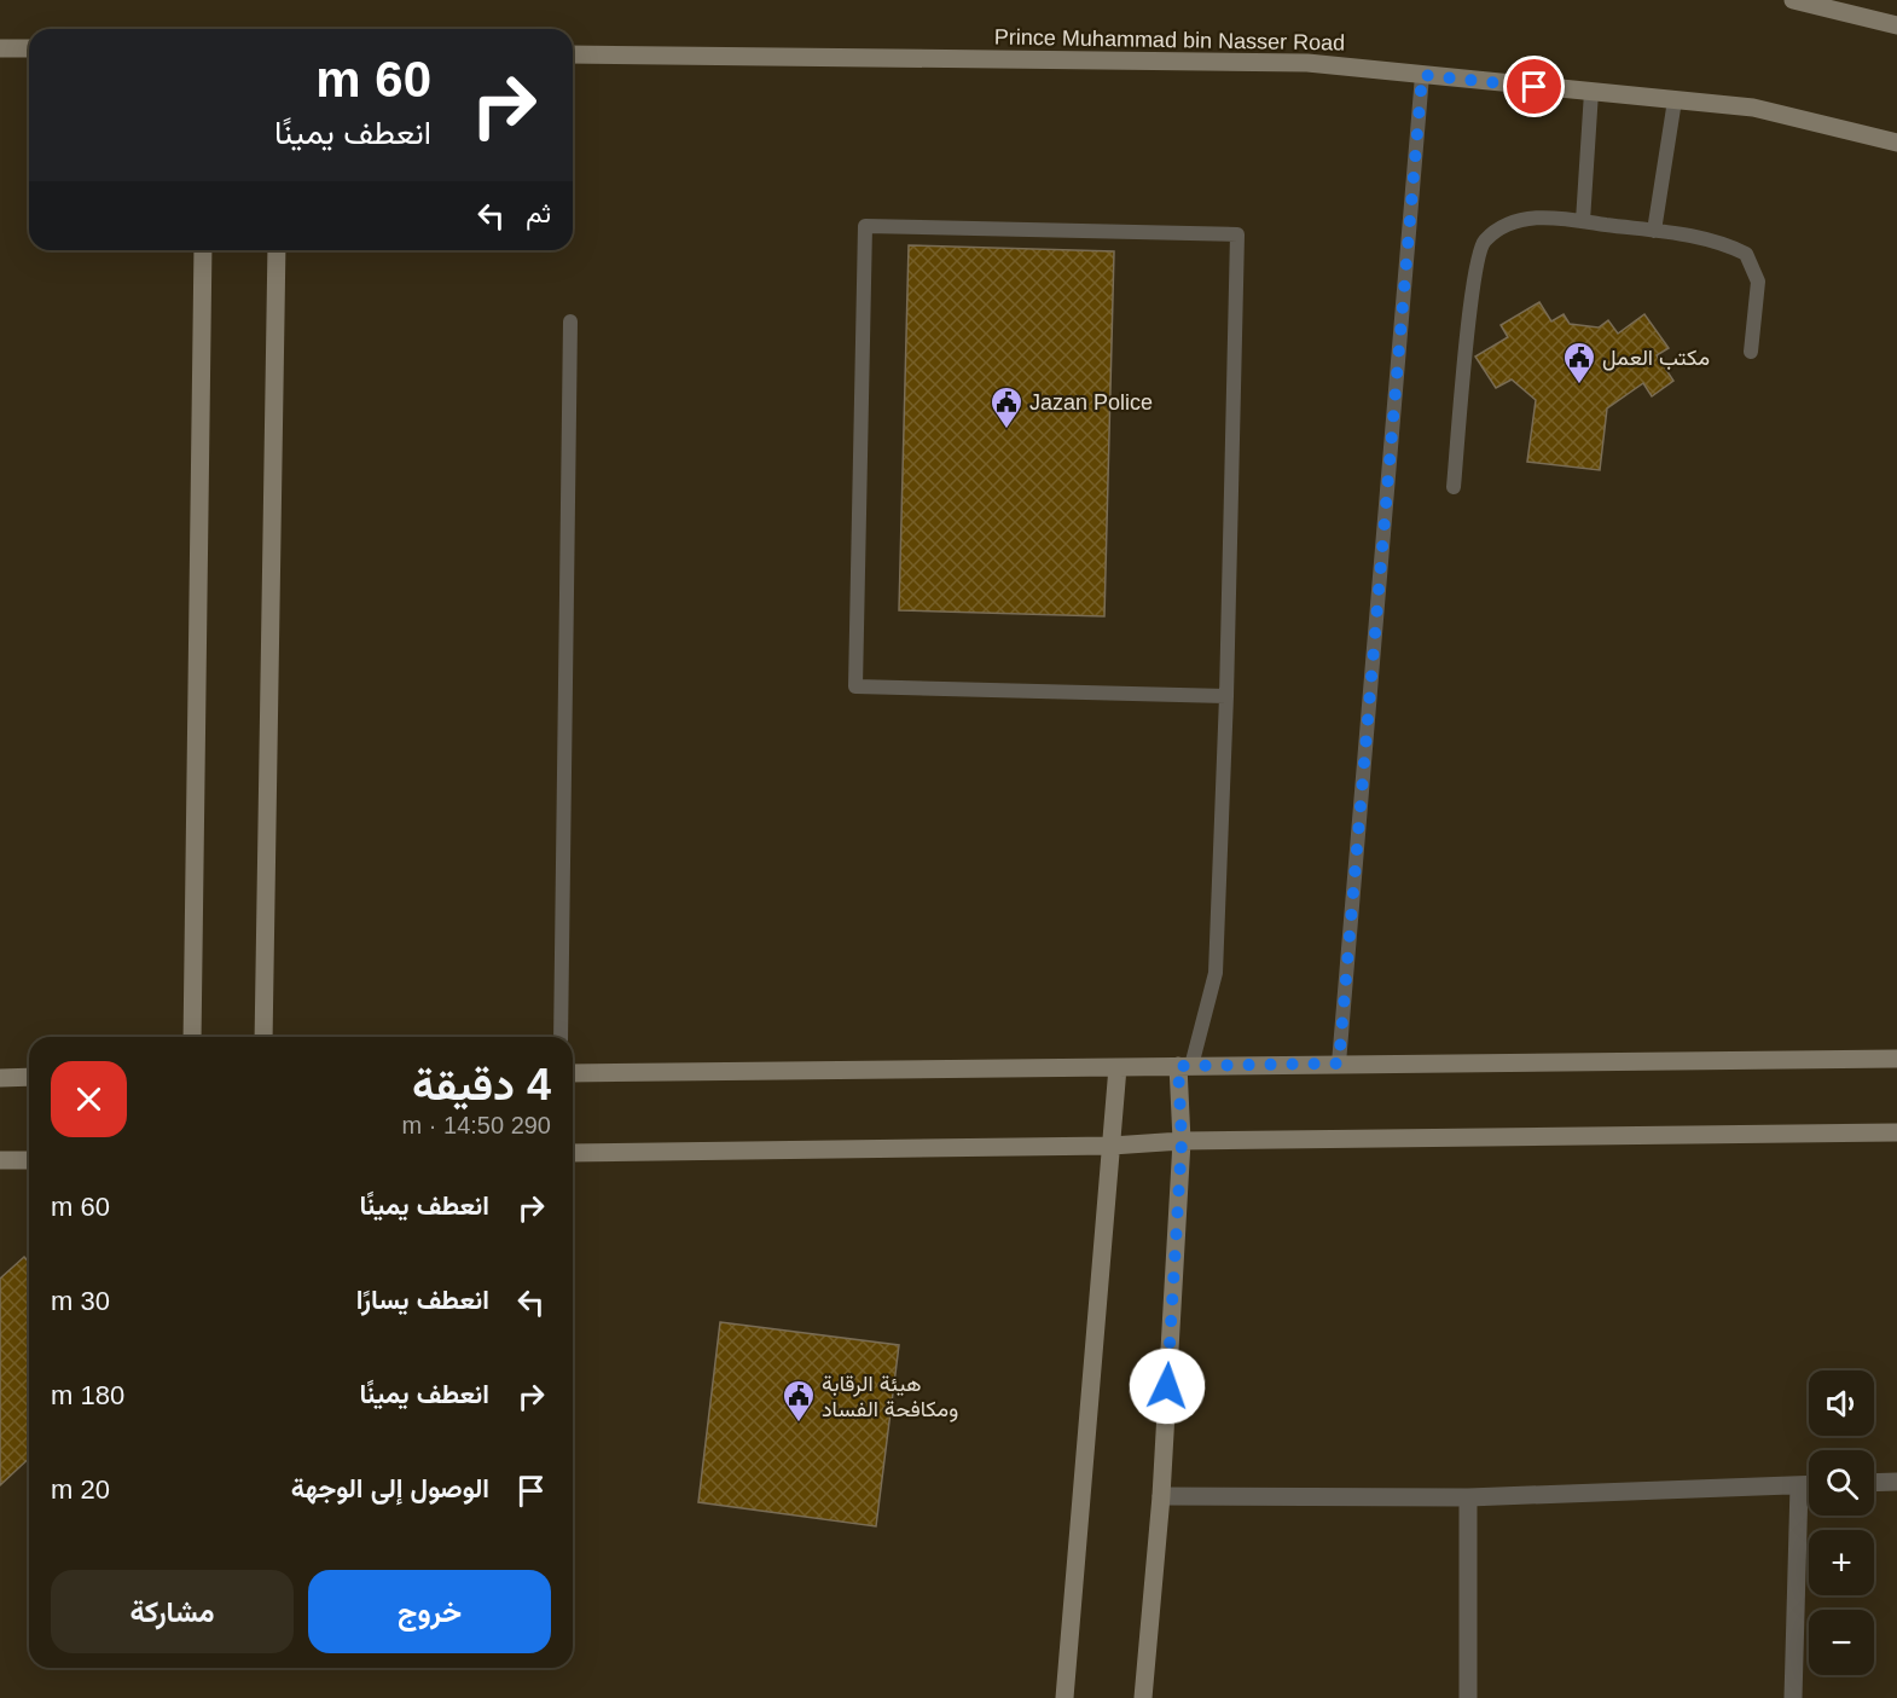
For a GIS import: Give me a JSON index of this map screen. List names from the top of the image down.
{
  "streets": {
    "street": ["Prince Muhammad bin Nasser Road"]
  },
  "places": {
    "public building": ["مكتب العمل", "Jazan Police", "هيئة الرقابة ومكافحة الفساد"]
  },
  "page": {
    "turn": ["60 m", "انعطف يمينًا"],
    "then": "ثم",
    "heading": ["4 دقيقة", "290 m · 14:50"],
    "list": [
      {
        "name": "انعطف يمينًا",
        "value": "60 m"
      },
      {
        "name": "انعطف يسارًا",
        "value": "30 m"
      },
      {
        "name": "انعطف يمينًا",
        "value": "180 m"
      },
      {
        "name": "الوصول إلى الوجهة",
        "value": "20 m"
      }
    ],
    "map_buttons": ["+", "−"],
    "buttons": ["خروج", "مشاركة"]
  }
}
